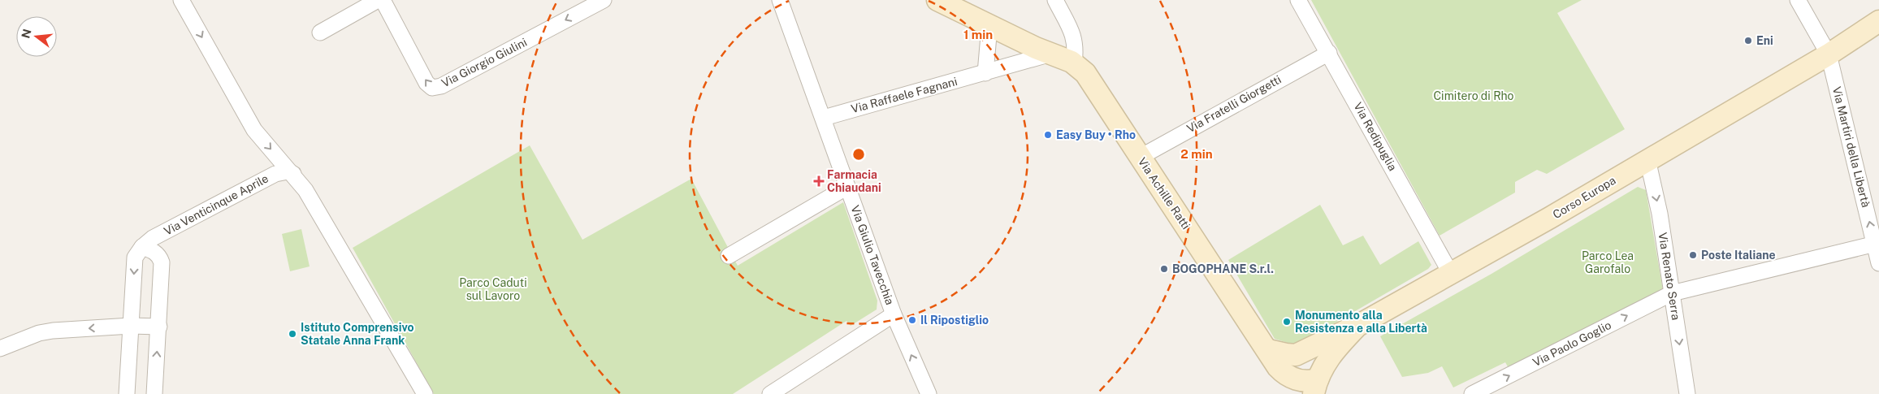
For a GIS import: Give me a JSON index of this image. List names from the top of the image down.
{
  "streets": {
    "street": [
      "Via Giorgio Giulini",
      "Via Raffaele Fagnani",
      "Via Fratelli Giorgetti",
      "Via Redipuglia",
      "Via Martiri della Libertà",
      "Via Achille Ratti",
      "Corso Europa",
      "Via Venticinque Aprile",
      "Via Giulio Tavecchia",
      "Via Renato Serra",
      "Via Paolo Goglio"
    ]
  },
  "crossings": [
    ["Via Raffaele Fagnani", "Via Achille Ratti"],
    ["Via Raffaele Fagnani", "Via Giulio Tavecchia"],
    ["Via Fratelli Giorgetti", "Via Redipuglia"],
    ["Via Fratelli Giorgetti", "Via Achille Ratti"],
    ["Via Redipuglia", "Corso Europa"],
    ["Via Martiri della Libertà", "Corso Europa"],
    ["Via Martiri della Libertà", "Via Paolo Goglio"],
    ["Corso Europa", "Via Renato Serra"],
    ["Via Renato Serra", "Via Paolo Goglio"]
  ],
  "one_way": ["Via Martiri della Libertà", "Via Renato Serra", "Via Paolo Goglio"],
  "parks": ["Cimitero di Rho", "Parco Lea Garofalo", "Parco Caduti sul Lavoro"],
  "places": {
    "other": [
      "Eni",
      "Easy Buy • Rho",
      "Poste Italiane",
      "BOGOPHANE S.r.l.",
      "Il Ripostiglio",
      "Monumento alla Resistenza e alla Libertà",
      "Istituto Comprensivo Statale Anna Frank"
    ],
    "health": ["Farmacia Chiaudani"]
  },
  "north": "left",
  "rings": ["1 min", "2 min"]
}
